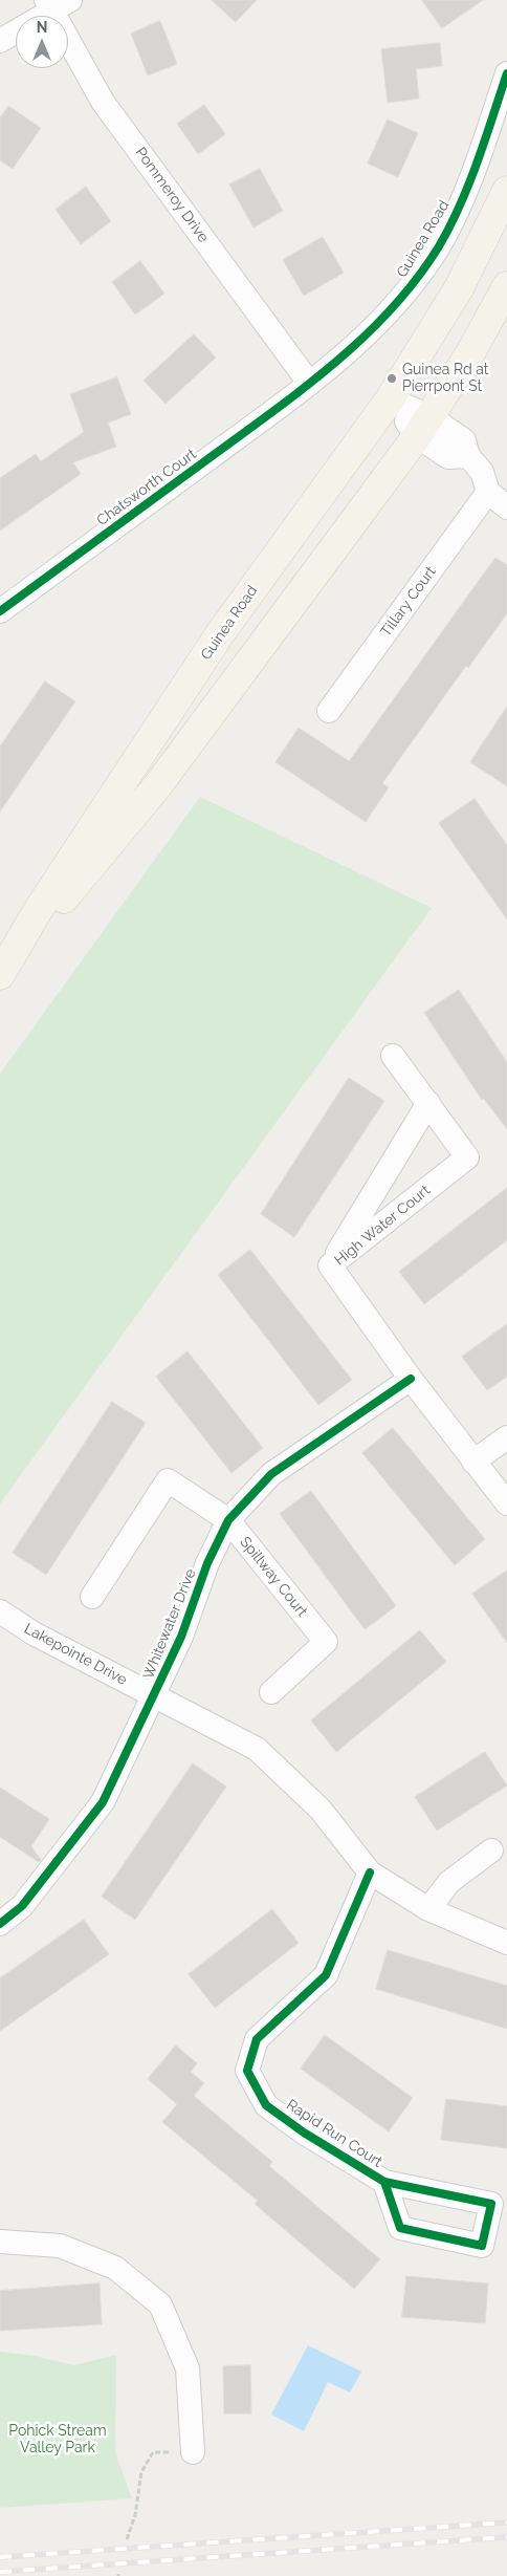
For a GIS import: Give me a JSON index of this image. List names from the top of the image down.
{
  "streets": {
    "main road": ["Guinea Road"],
    "street": [
      "Pommeroy Drive",
      "Chatsworth Court",
      "Tillary Court",
      "High Water Court",
      "Spillway Court",
      "Whitewater Drive",
      "Lakepointe Drive",
      "Rapid Run Court"
    ]
  },
  "crossings": [
    ["Pommeroy Drive", "Guinea Road"],
    ["Pommeroy Drive", "Chatsworth Court"],
    ["Guinea Road", "Chatsworth Court"],
    ["High Water Court", "Whitewater Drive"],
    ["Spillway Court", "Whitewater Drive"],
    ["Whitewater Drive", "Lakepointe Drive"],
    ["Lakepointe Drive", "Rapid Run Court"]
  ],
  "parks": ["Pohick Stream Valley Park"],
  "places": ["Guinea Rd at Pierrpont St"],
  "north": "top"
}
